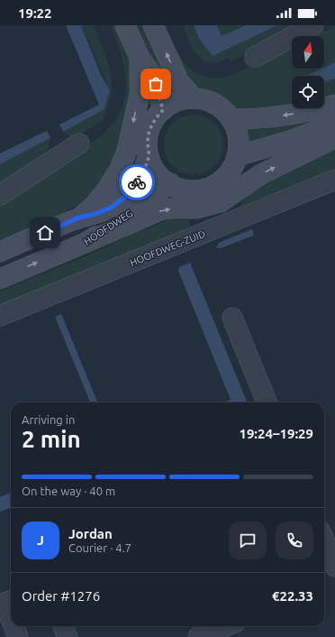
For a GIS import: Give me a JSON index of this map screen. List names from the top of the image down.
{
  "streets": {
    "main road": ["HOOFDWEG"],
    "street": ["HOOFDWEG-ZUID"]
  },
  "north": "top",
  "page": {
    "status": "19:22",
    "heading": ["2 min", "Arriving in", "19:24–19:29"],
    "panel": [
      "Jordan",
      "Courier · 4.7",
      "Order #1276",
      "€22.33"
    ],
    "bar": "On the way · 40 m",
    "round": "J"
  }
}
